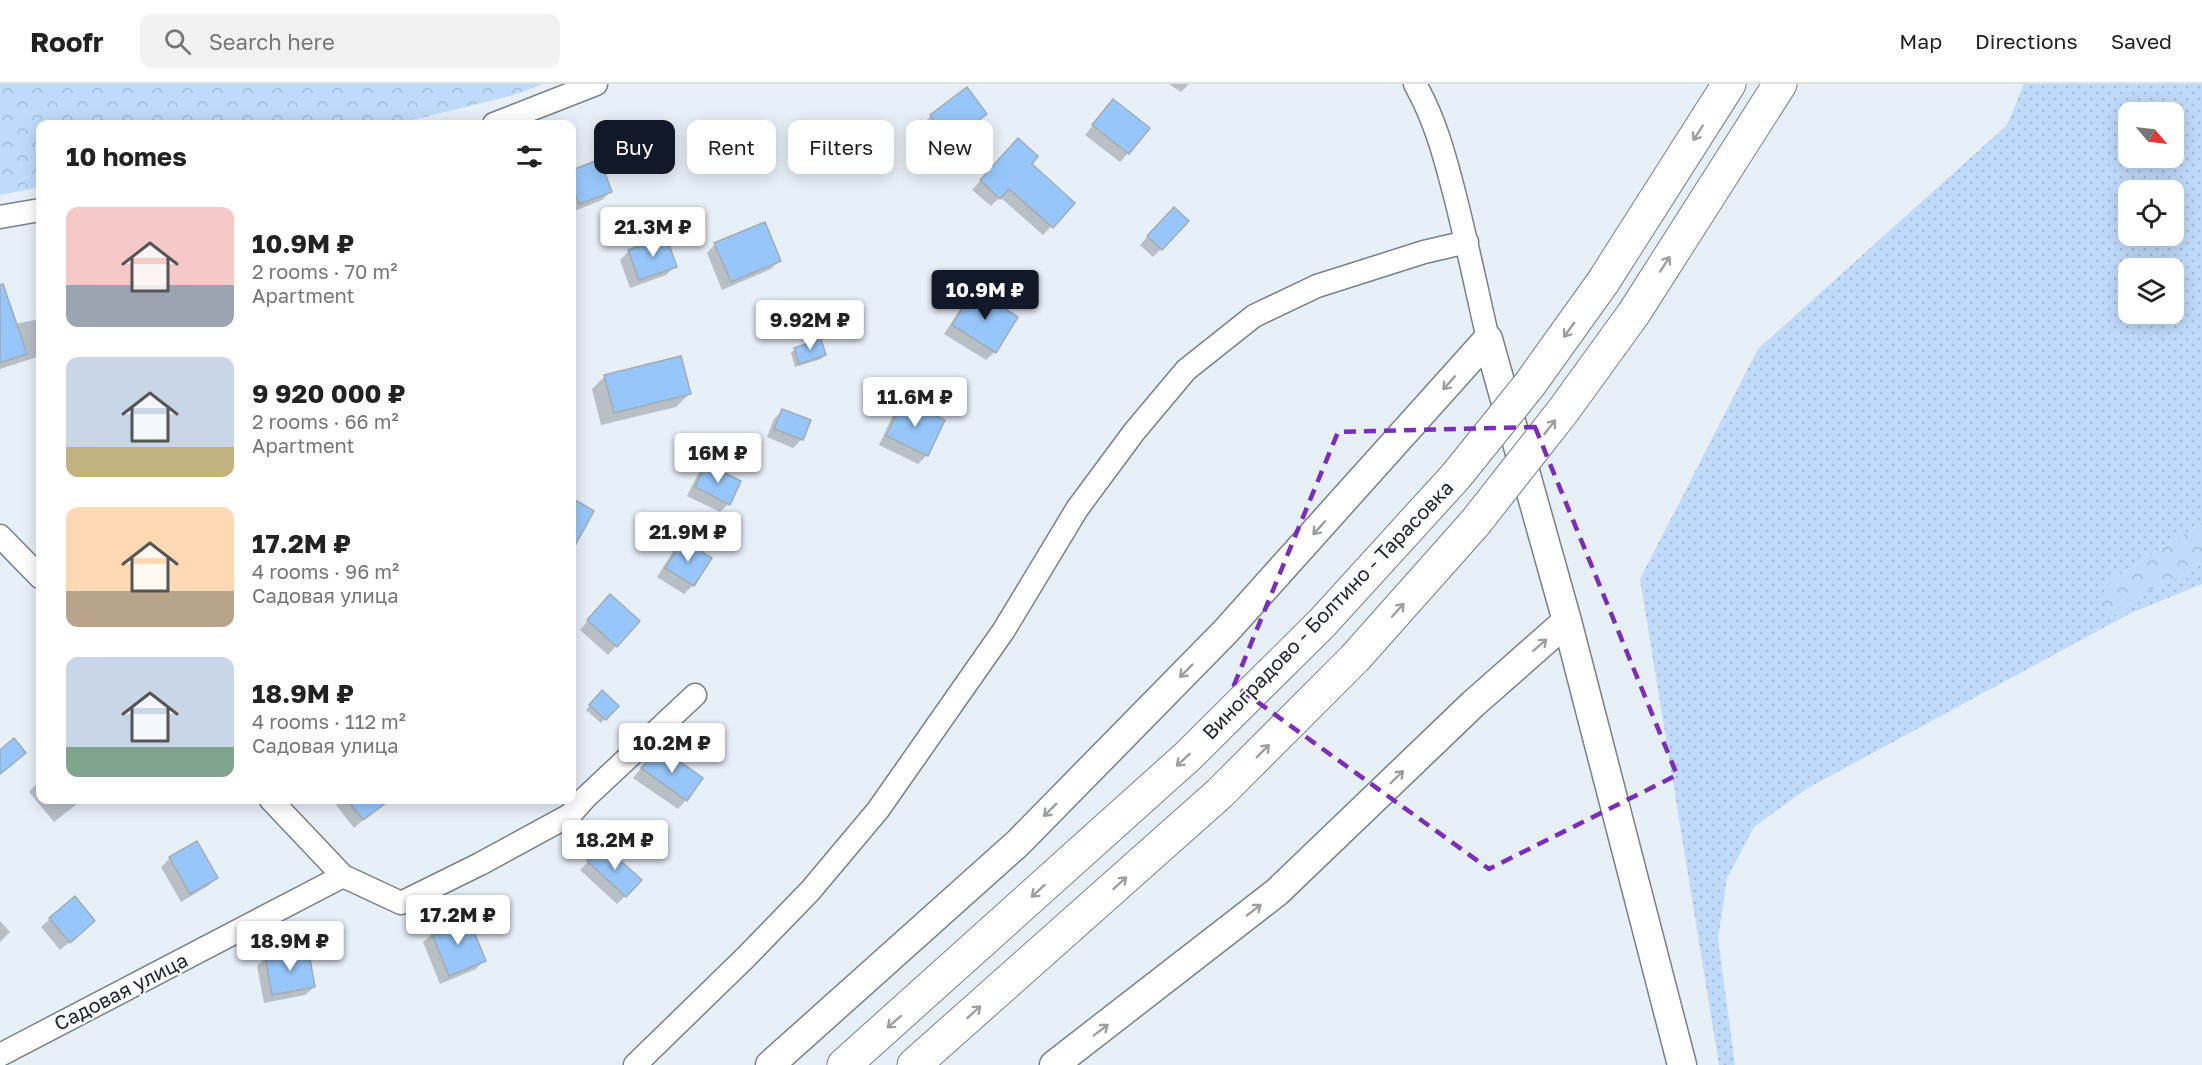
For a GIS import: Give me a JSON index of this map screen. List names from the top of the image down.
{
  "streets": {
    "main road": ["Виноградово - Болтино - Тарасовка"],
    "street": ["Садовая улица"]
  },
  "north": "bottom right",
  "page": {
    "header": "Roofr",
    "search": "Search here",
    "nav": ["Map", "Directions", "Saved"],
    "chip": [
      "Buy",
      "Rent",
      "Filters",
      "New"
    ],
    "heading": "10 homes",
    "list": [
      {
        "name": "10.9M ₽",
        "note": "2 rooms · 70 m² · Apartment"
      },
      {
        "name": "9 920 000 ₽",
        "note": "2 rooms · 66 m² · Apartment"
      },
      {
        "name": "17.2M ₽",
        "note": "4 rooms · 96 m² · Садовая улица"
      },
      {
        "name": "18.9M ₽",
        "note": "4 rooms · 112 m² · Садовая улица"
      }
    ],
    "price": [
      "21.3M ₽",
      "10.9M ₽",
      "9.92M ₽",
      "11.6M ₽",
      "16M ₽",
      "21.9M ₽",
      "10.2M ₽",
      "18.2M ₽",
      "17.2M ₽",
      "18.9M ₽"
    ]
  }
}
